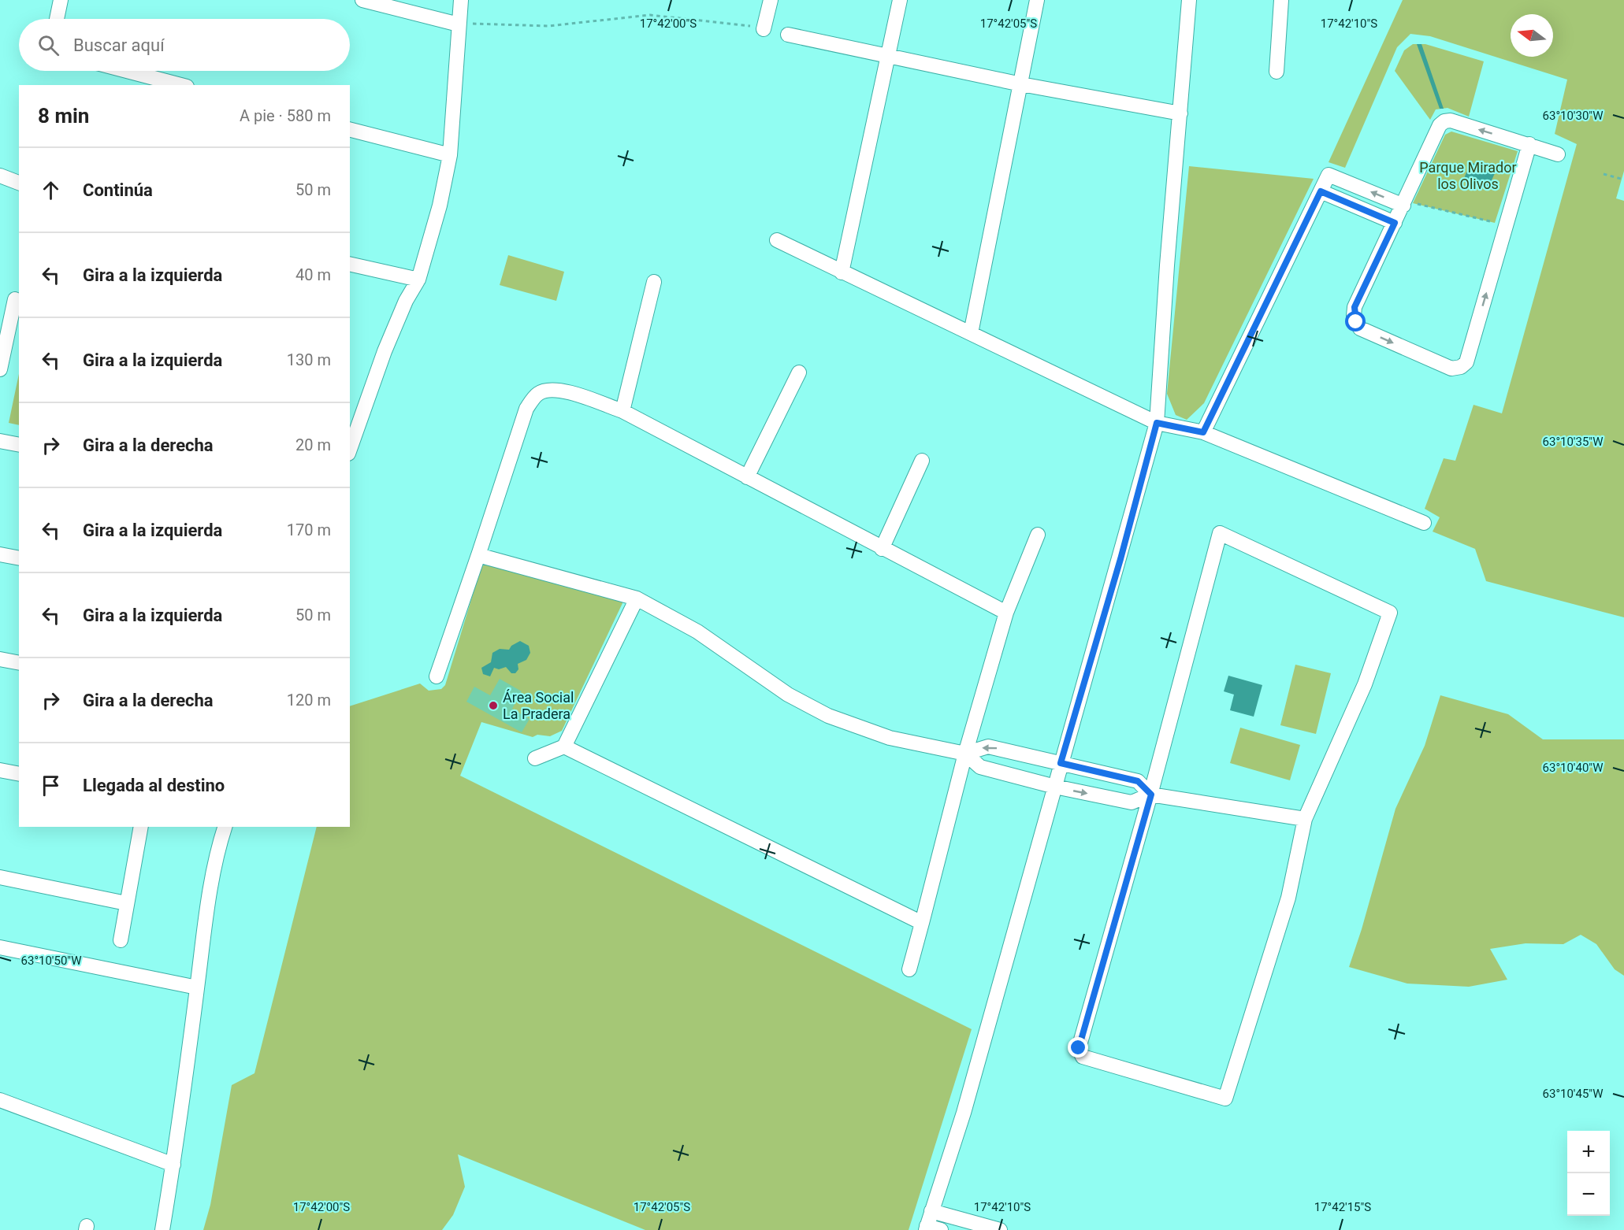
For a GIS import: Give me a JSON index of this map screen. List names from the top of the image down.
{
  "parks": ["Parque Mirador los Olivos"],
  "places": ["Área Social La Pradera"],
  "north": "left",
  "page": {
    "search": "Buscar aquí",
    "heading": ["8 min", "A pie · 580 m"],
    "list": [
      ["Continúa", "50 m"],
      ["Gira a la izquierda", "40 m"],
      ["Gira a la izquierda", "130 m"],
      ["Gira a la derecha", "20 m"],
      ["Gira a la izquierda", "170 m"],
      ["Gira a la izquierda", "50 m"],
      ["Gira a la derecha", "120 m"],
      "Llegada al destino"
    ],
    "map_buttons": ["+", "−"]
  },
  "coordinates": [
    "17°42'00\"S",
    "17°42'05\"S",
    "17°42'10\"S",
    "63°10'30\"W",
    "63°10'35\"W",
    "63°10'40\"W",
    "63°10'50\"W",
    "63°10'45\"W",
    "17°42'15\"S"
  ]
}
